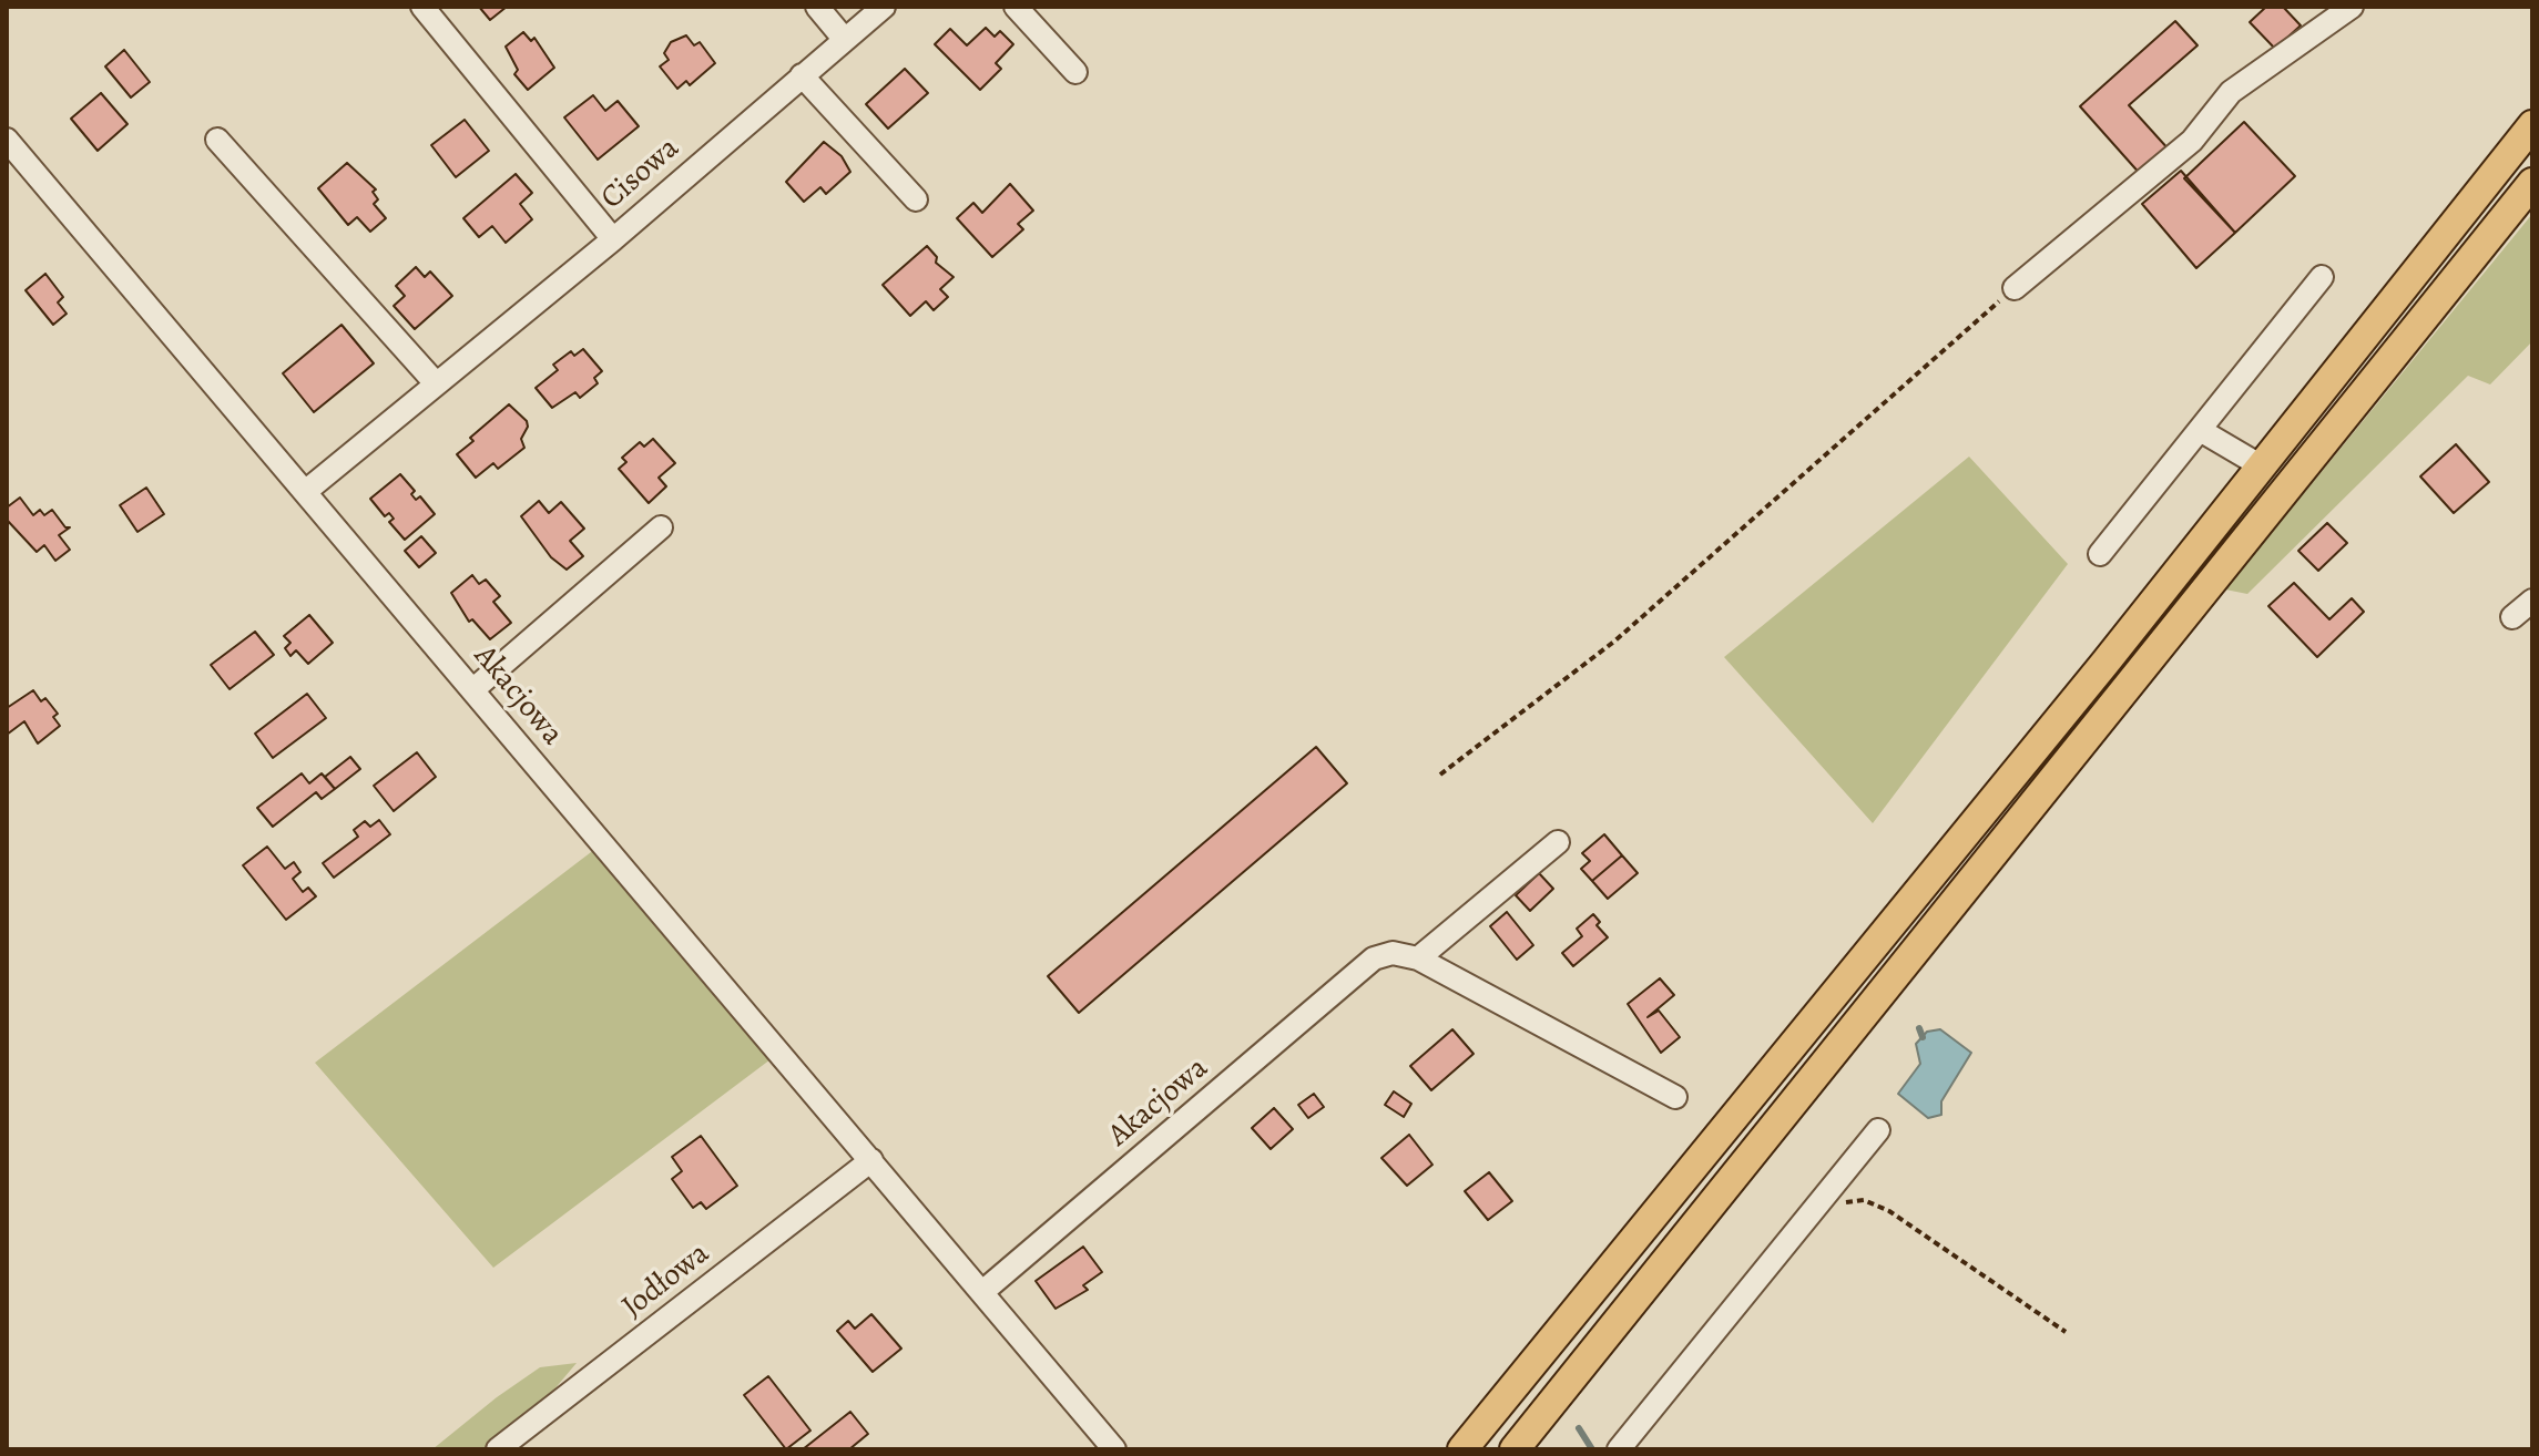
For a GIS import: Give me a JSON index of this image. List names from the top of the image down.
{
  "streets": {
    "street": ["Cisowa", "Akacjowa", "Jodłowa"]
  },
  "crossings": [
    ["Cisowa", "Akacjowa"],
    ["Akacjowa", "Jodłowa"]
  ]
}
